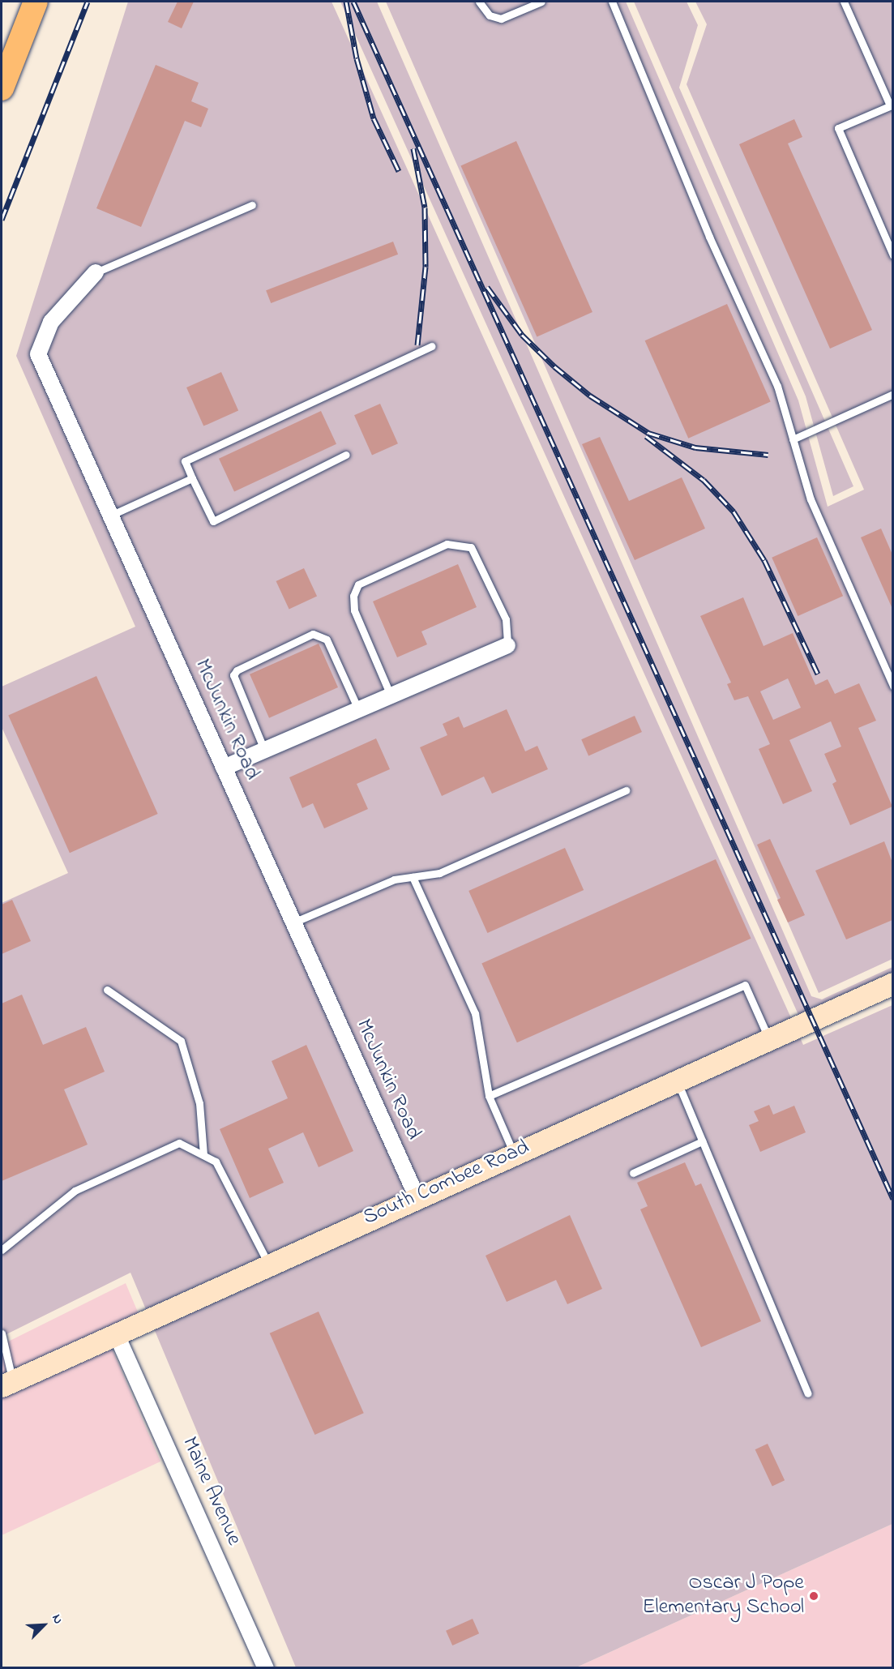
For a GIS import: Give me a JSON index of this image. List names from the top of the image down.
{
  "streets": {
    "main road": ["South Combee Road"],
    "street": ["McJunkin Road", "Maine Avenue"]
  },
  "crossings": [
    ["McJunkin Road", "South Combee Road"],
    ["South Combee Road", "Maine Avenue"]
  ],
  "places": ["Oscar J Pope Elementary School"],
  "north": "top right"
}
